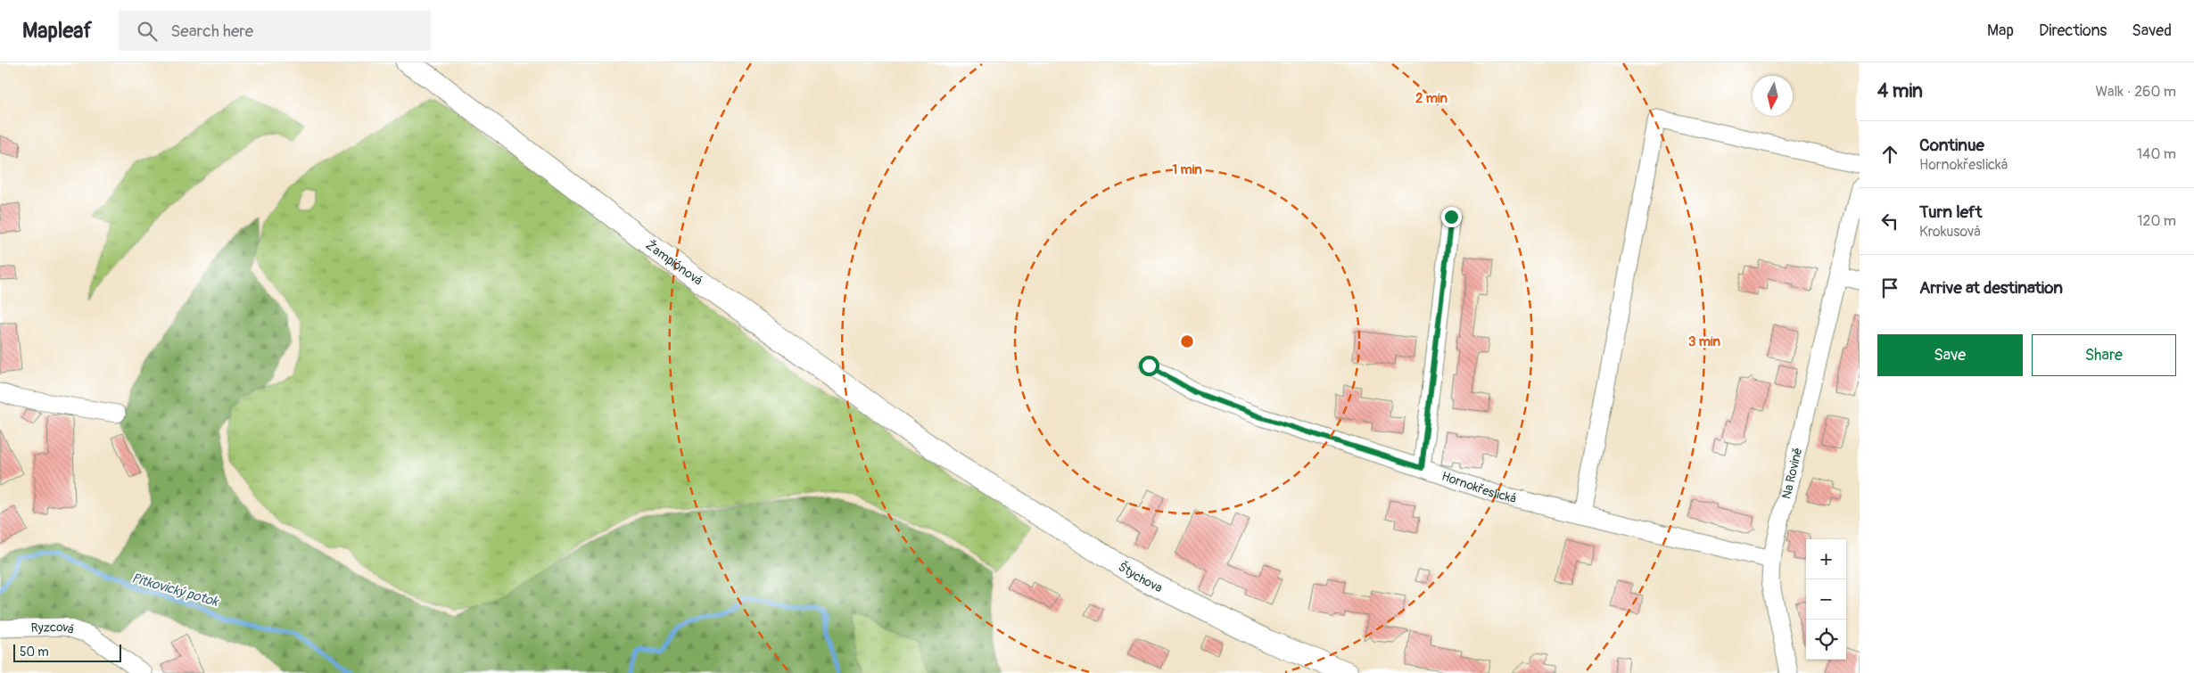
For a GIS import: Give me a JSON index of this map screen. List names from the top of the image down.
{
  "streets": {
    "street": [
      "Žampiónová",
      "Na Rovině",
      "Hornokřeslická",
      "Štychova",
      "Ryzcová"
    ]
  },
  "crossings": [
    ["Žampiónová", "Štychova"],
    ["Na Rovině", "Hornokřeslická"]
  ],
  "water": ["Pitkovický potok"],
  "scale_bar": "50 m",
  "north": "bottom",
  "page": {
    "header": "Mapleaf",
    "search": "Search here",
    "nav": ["Map", "Directions", "Saved"],
    "heading": ["4 min", "Walk · 260 m"],
    "list": [
      ["Continue", "Hornokřeslická", "140 m"],
      ["Turn left", "Krokusová", "120 m"],
      "Arrive at destination"
    ],
    "buttons": ["Save", "Share"],
    "map_buttons": ["+", "−"],
    "scale": "50 m"
  },
  "rings": ["2 min", "1 min", "3 min"]
}
